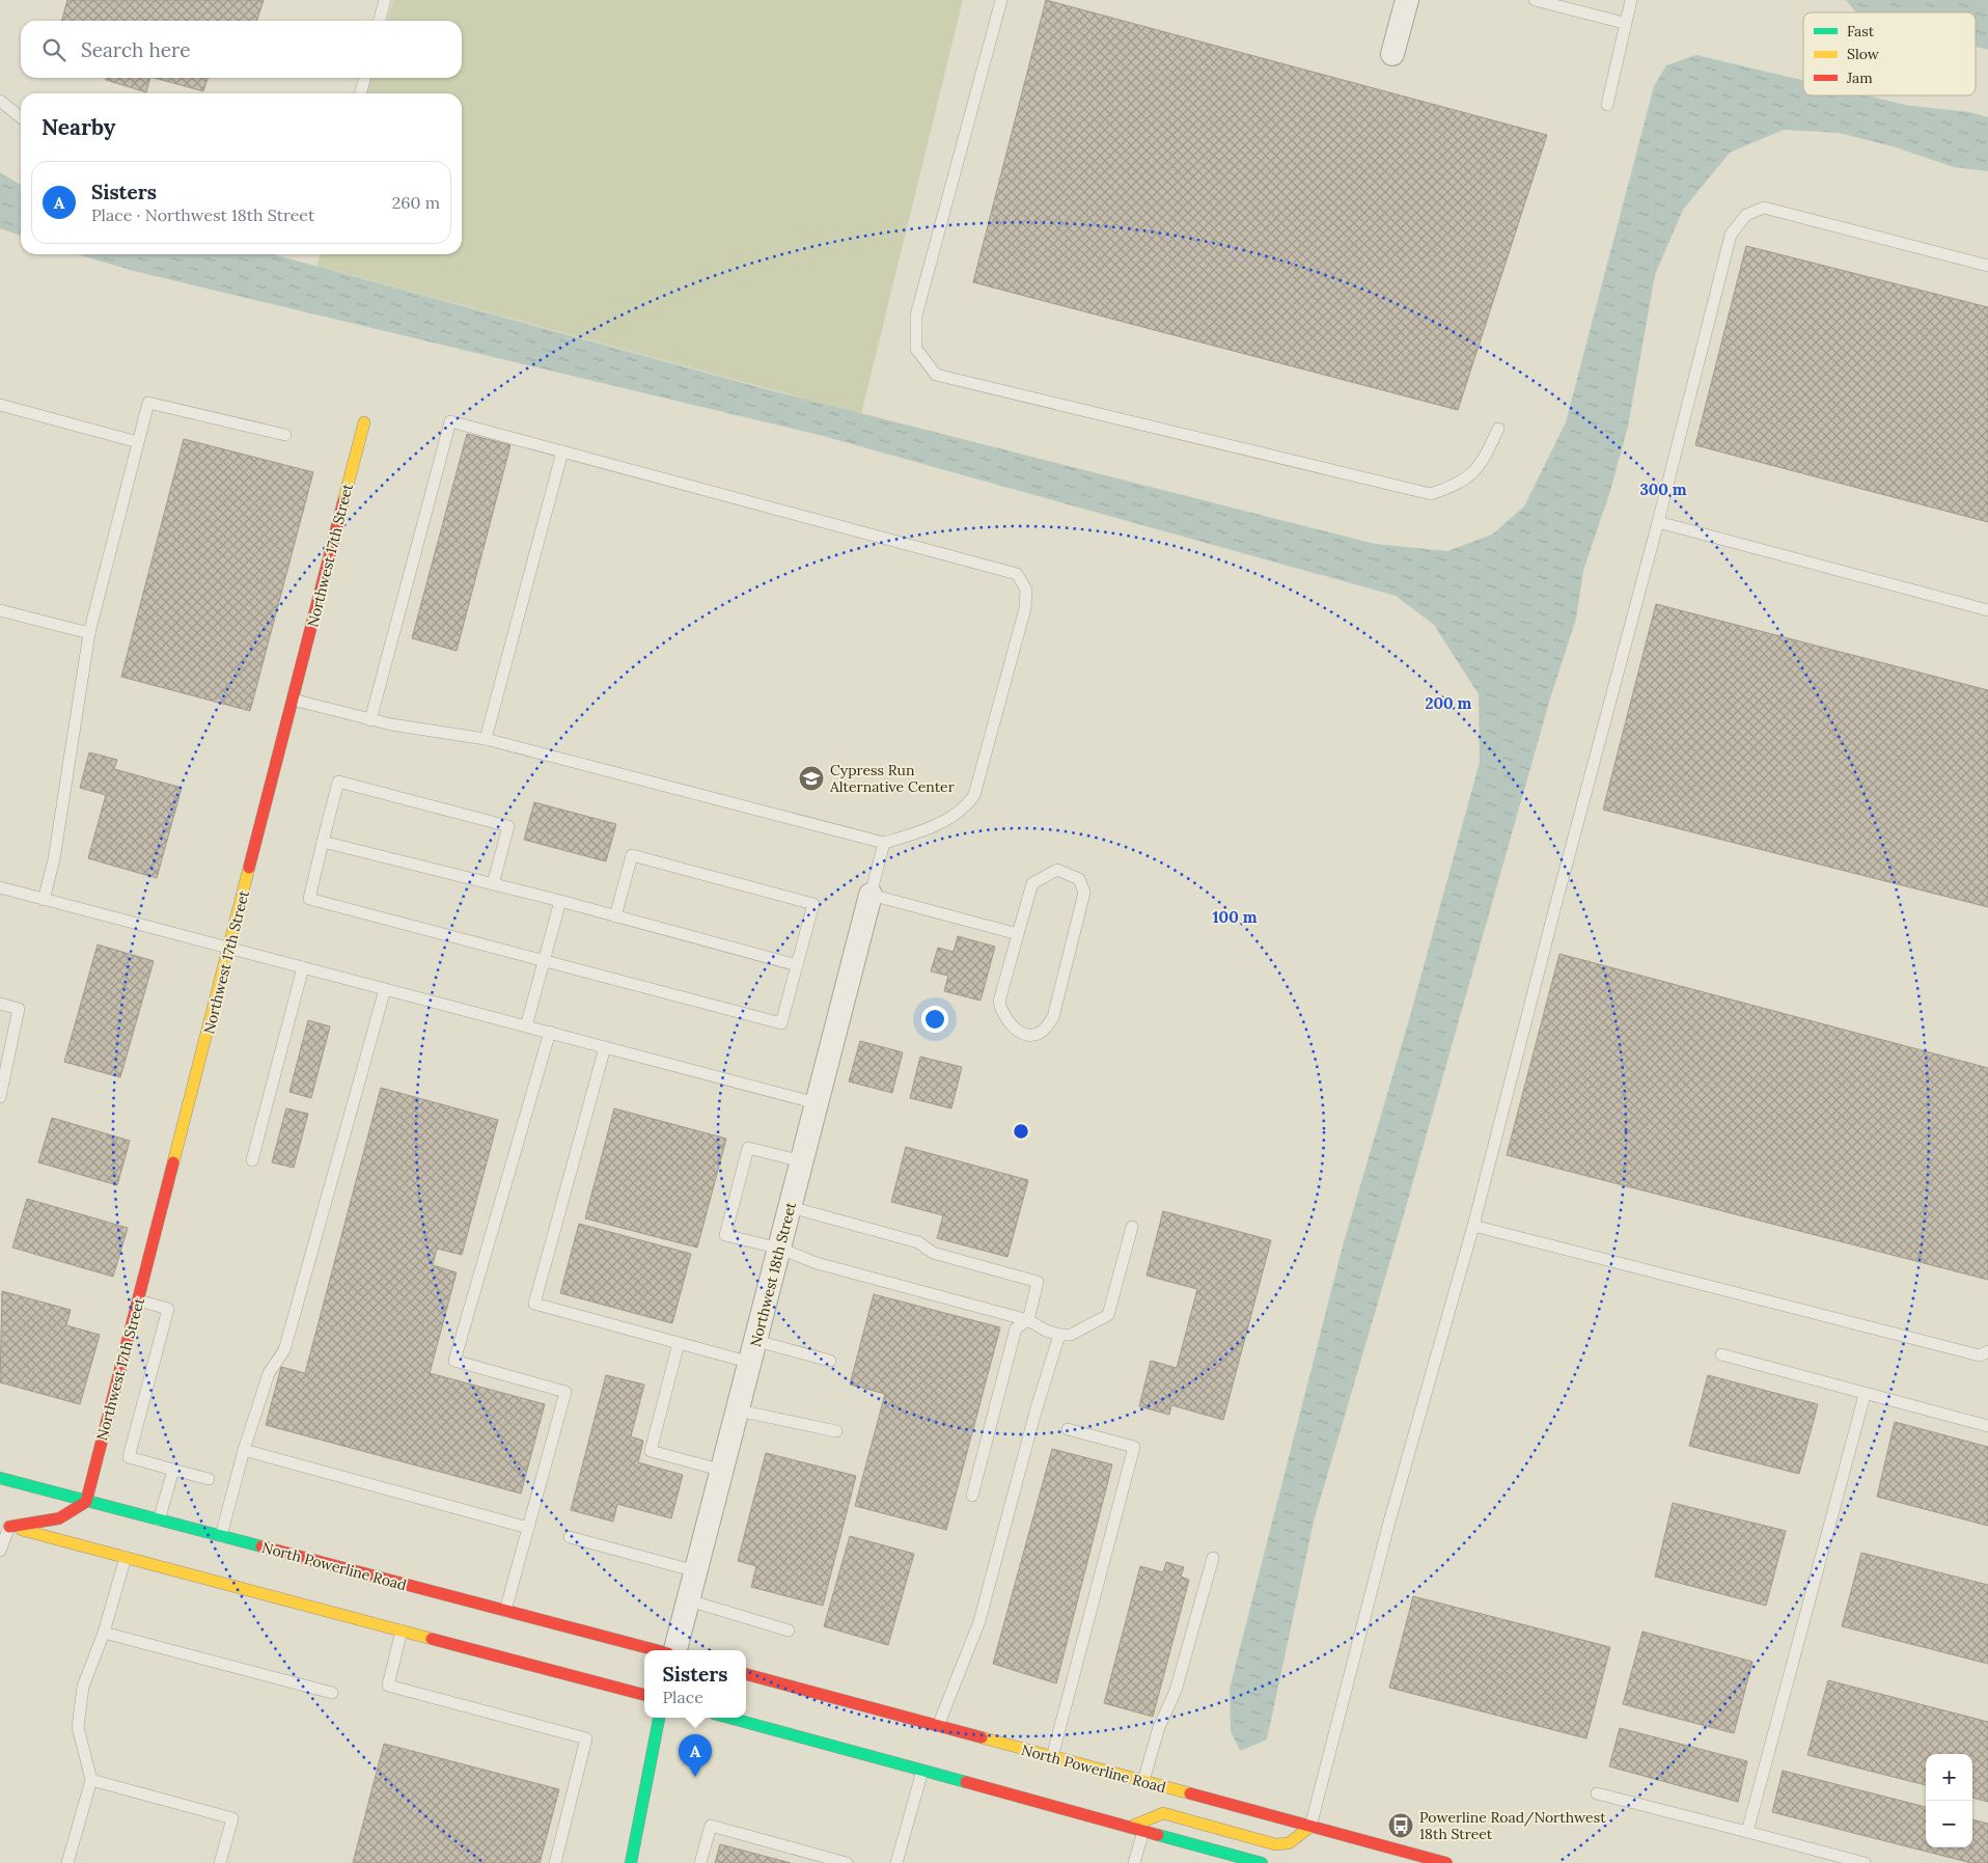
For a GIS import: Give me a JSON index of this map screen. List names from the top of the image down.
{
  "streets": {
    "main road": ["Northwest 17th Street", "North Powerline Road"],
    "street": ["Northwest 18th Street"]
  },
  "crossings": [
    ["Northwest 17th Street", "North Powerline Road"]
  ],
  "places": {
    "school or university": ["Cypress Run Alternative Center"],
    "bus stop": ["Powerline Road/Northwest 18th Street"]
  },
  "legend": ["Fast", "Slow", "Jam"],
  "page": {
    "search": "Search here",
    "heading": "Nearby",
    "list": [
      {
        "mark": "A",
        "name": "Sisters",
        "note": "Place · Northwest 18th Street",
        "value": "260 m"
      }
    ],
    "popup": ["Sisters", "Place"],
    "pins": "A",
    "map_buttons": ["+", "−"]
  },
  "rings": ["300 m", "200 m", "100 m"]
}
